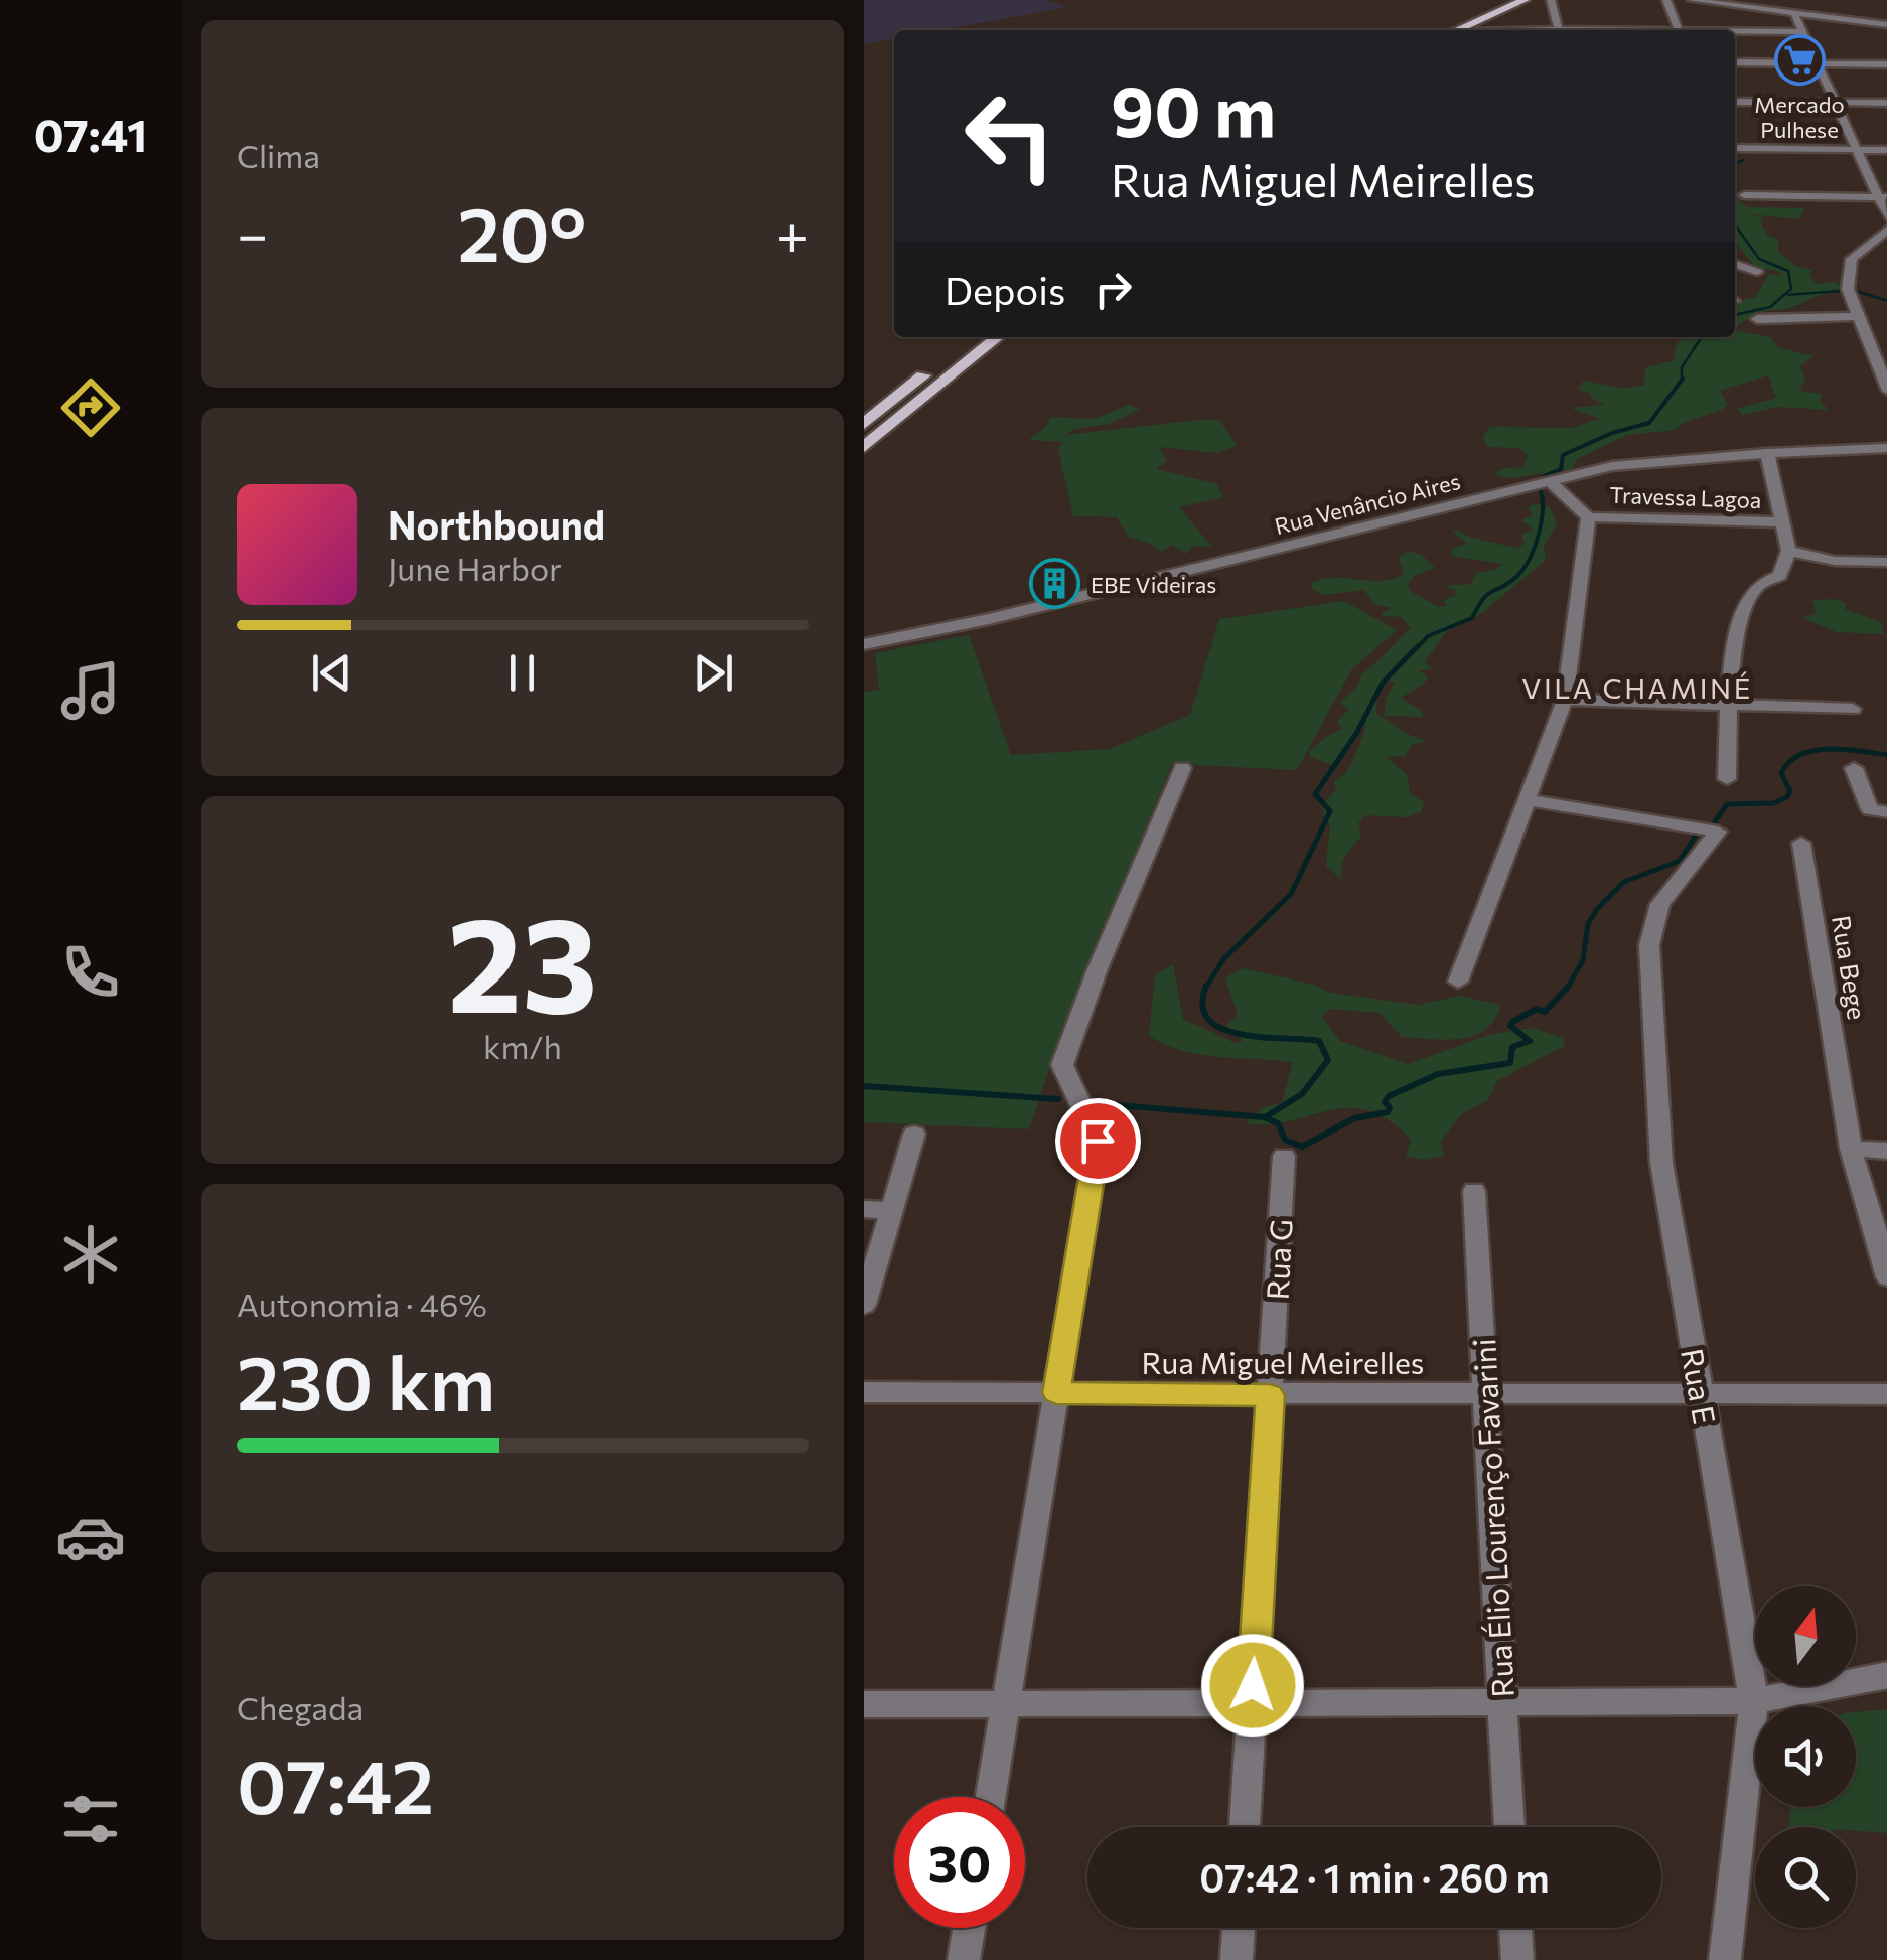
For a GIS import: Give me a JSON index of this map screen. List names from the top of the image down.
{
  "streets": {
    "street": [
      "Travessa Lagoa",
      "Rua Venâncio Aires",
      "Rua Bege",
      "Rua G",
      "Rua Miguel Meirelles",
      "Rua E",
      "Rua Élio Lourenço Favarini"
    ]
  },
  "crossings": [
    ["Rua G", "Rua Miguel Meirelles"],
    ["Rua Miguel Meirelles", "Rua E"],
    ["Rua Miguel Meirelles", "Rua Élio Lourenço Favarini"]
  ],
  "districts": ["VILA CHAMINÉ"],
  "places": {
    "supermarket": ["Mercado Pulhese"],
    "building": ["EBE Videiras"]
  },
  "north": "top",
  "page": {
    "tabs": "07:41",
    "tile": [
      "Clima",
      ["23", "km/h"],
      ["Autonomia · 46%", "230 km"],
      ["Chegada", "07:42"]
    ],
    "turn": ["90 m", "Rua Miguel Meirelles"],
    "heat": ["−", "20°", "+"],
    "then": "Depois",
    "song": ["Northbound", "June Harbor"],
    "limit": "30",
    "trip": "07:42 · 1 min · 260 m"
  }
}
